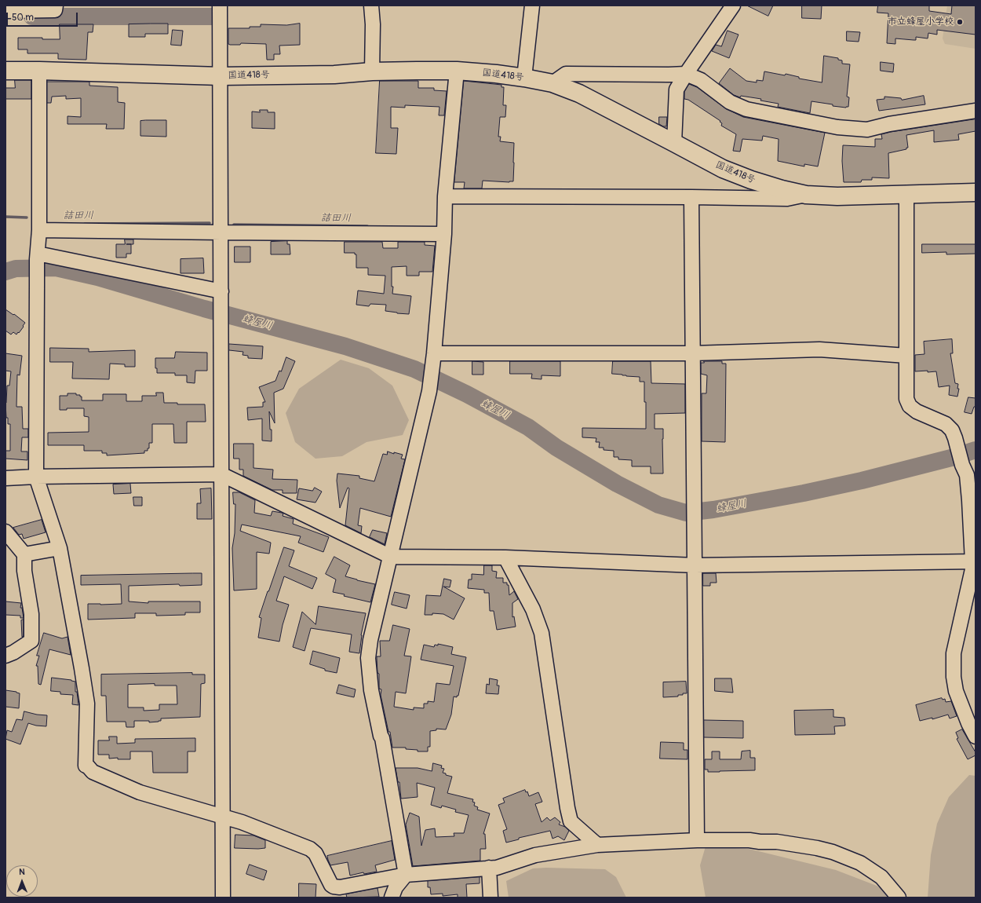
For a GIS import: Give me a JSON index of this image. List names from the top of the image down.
{
  "streets": {
    "highway": ["国道418号"]
  },
  "water": ["詰田川", "蜂屋川"],
  "places": ["市立蜂屋小学校"],
  "scale_bar": "50 m",
  "north": "top"
}
